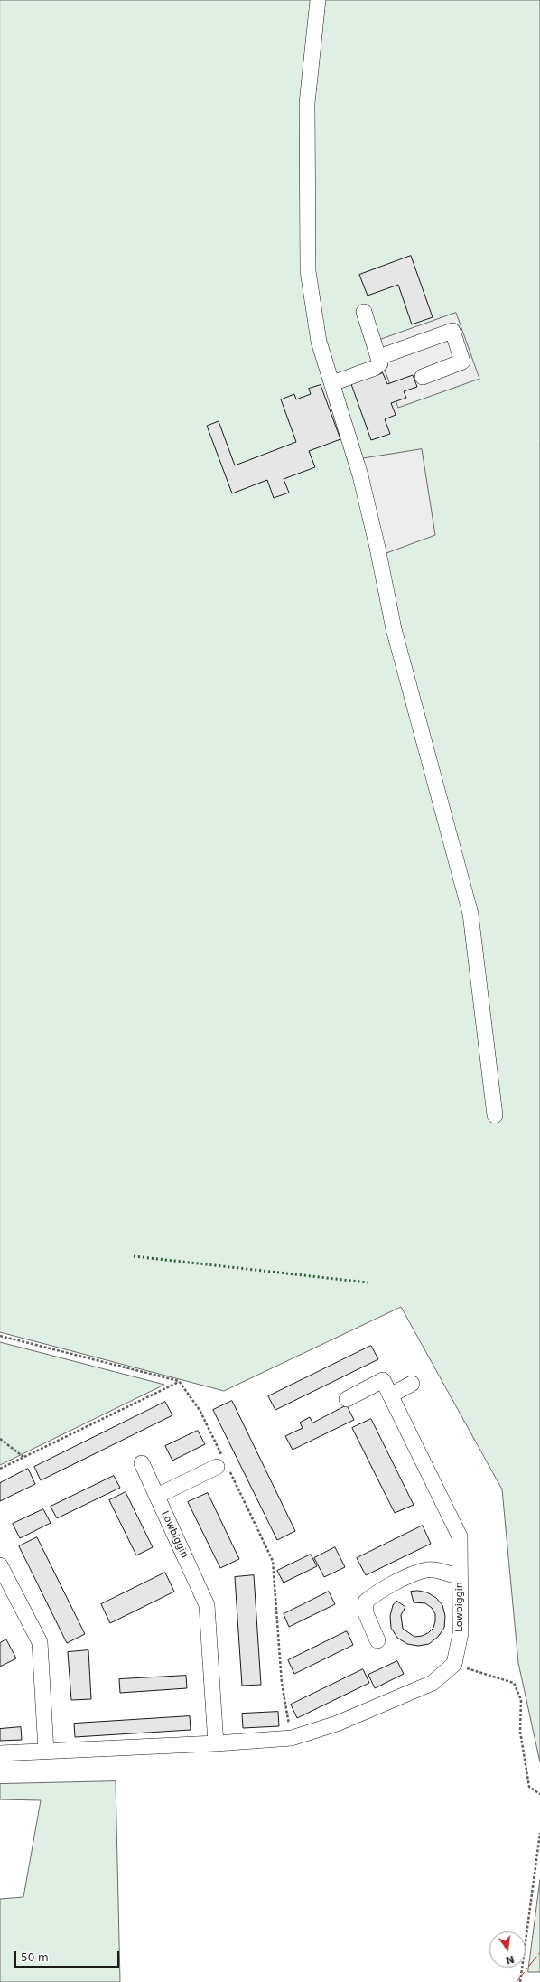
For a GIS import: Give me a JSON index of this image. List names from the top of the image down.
{
  "streets": {
    "street": ["Lowbiggin"]
  },
  "scale_bar": "50 m",
  "north": "bottom"
}
